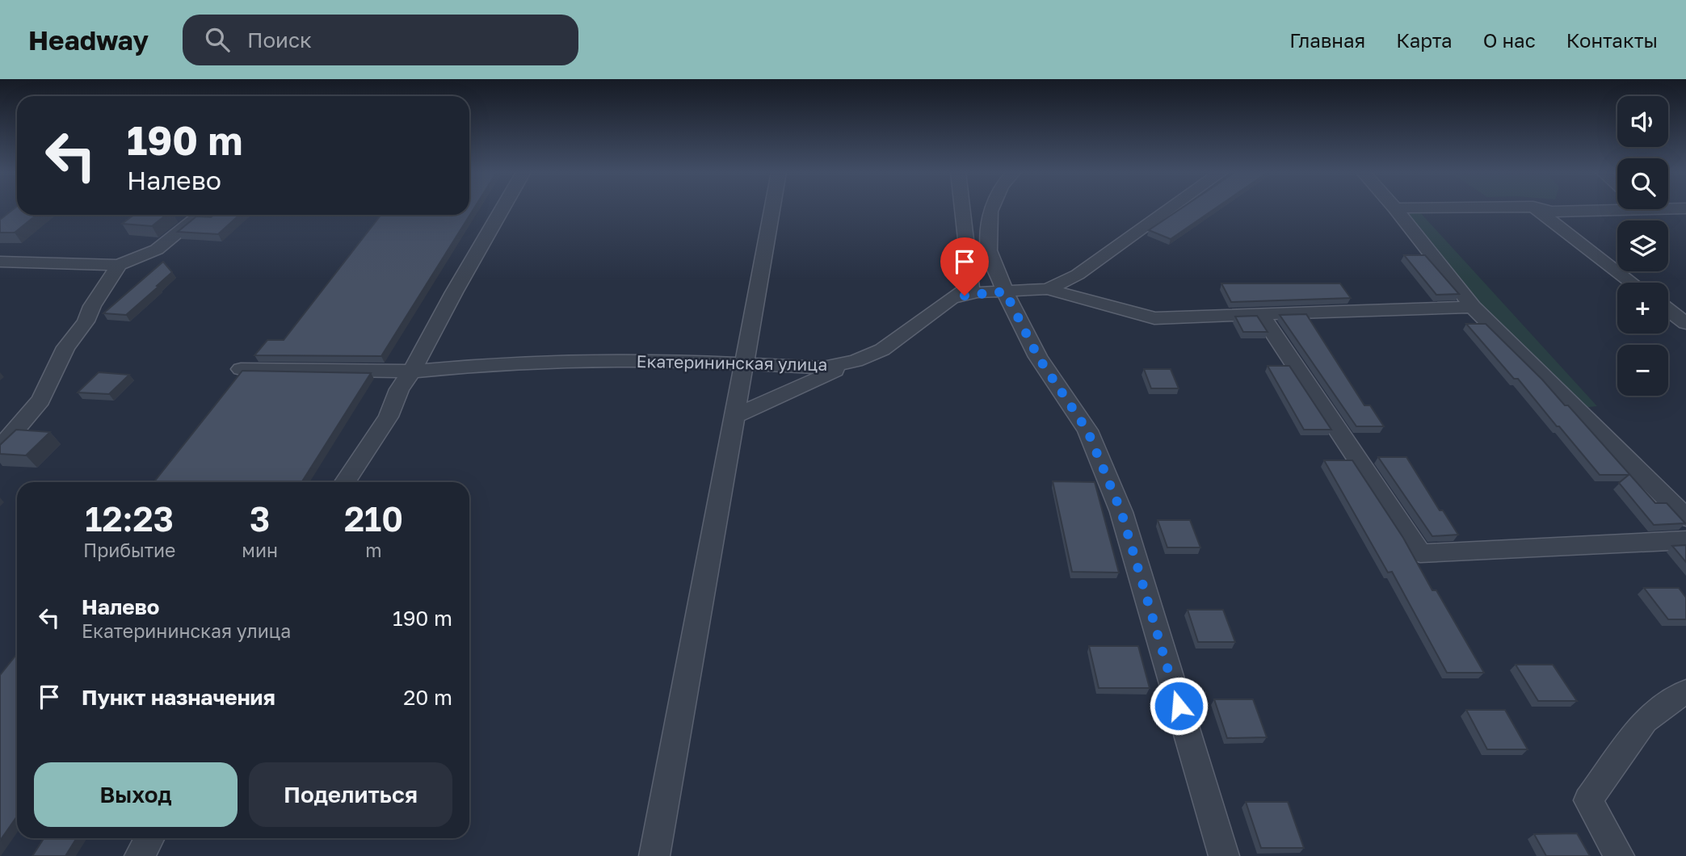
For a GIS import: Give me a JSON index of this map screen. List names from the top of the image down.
{
  "streets": {
    "street": ["Екатерининская улица"]
  },
  "page": {
    "header": "Headway",
    "search": "Поиск",
    "nav": [
      "Главная",
      "Карта",
      "О нас",
      "Контакты"
    ],
    "map_buttons": ["+", "−"],
    "turn": ["190 m", "Налево"],
    "eta": [
      "12:23",
      "Прибытие",
      "3",
      "мин",
      "210",
      "m"
    ],
    "list": [
      {
        "name": "Налево",
        "note": "Екатерининская улица",
        "value": "190 m"
      },
      {
        "name": "Пункт назначения",
        "value": "20 m"
      }
    ],
    "buttons": ["Выход", "Поделиться"]
  }
}
